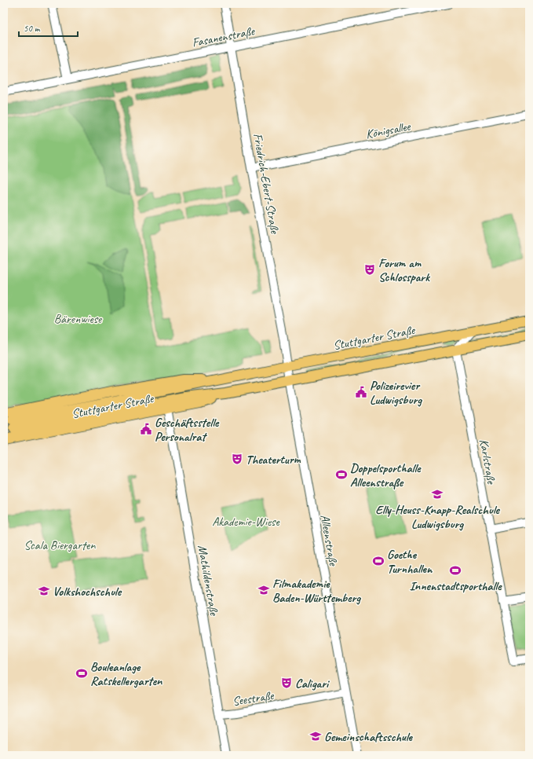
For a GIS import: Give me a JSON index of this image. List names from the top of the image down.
{
  "streets": {
    "main road": ["Stuttgarter Straße"],
    "street": [
      "Fasanenstraße",
      "Königsallee",
      "Friedrich-Ebert-Straße",
      "Karlstraße",
      "Alleenstraße",
      "Mathildenstraße",
      "Seestraße"
    ]
  },
  "crossings": [
    ["Fasanenstraße", "Friedrich-Ebert-Straße"],
    ["Königsallee", "Friedrich-Ebert-Straße"],
    ["Friedrich-Ebert-Straße", "Stuttgarter Straße"],
    ["Friedrich-Ebert-Straße", "Alleenstraße"],
    ["Stuttgarter Straße", "Karlstraße"],
    ["Stuttgarter Straße", "Alleenstraße"],
    ["Stuttgarter Straße", "Mathildenstraße"],
    ["Alleenstraße", "Seestraße"],
    ["Mathildenstraße", "Seestraße"]
  ],
  "parks": ["Bärenwiese", "Akademie-Wiese", "Scala Biergarten"],
  "places": {
    "theatre": ["Forum am Schlosspark", "Theaterturm", "Caligari"],
    "public building": ["Polizeirevier Ludwigsburg", "Geschäftsstelle Personalrat"],
    "sports": [
      "Doppelsporthalle Alleenstraße",
      "Goethe Turnhallen",
      "Innenstadtsporthalle",
      "Bouleanlage Ratskellergarten"
    ],
    "school or university": [
      "Elly-Heuss-Knapp-Realschule Ludwigsburg",
      "Filmakademie Baden-Württemberg",
      "Volkshochschule",
      "Gemeinschaftsschule"
    ]
  },
  "scale_bar": "50 m"
}
